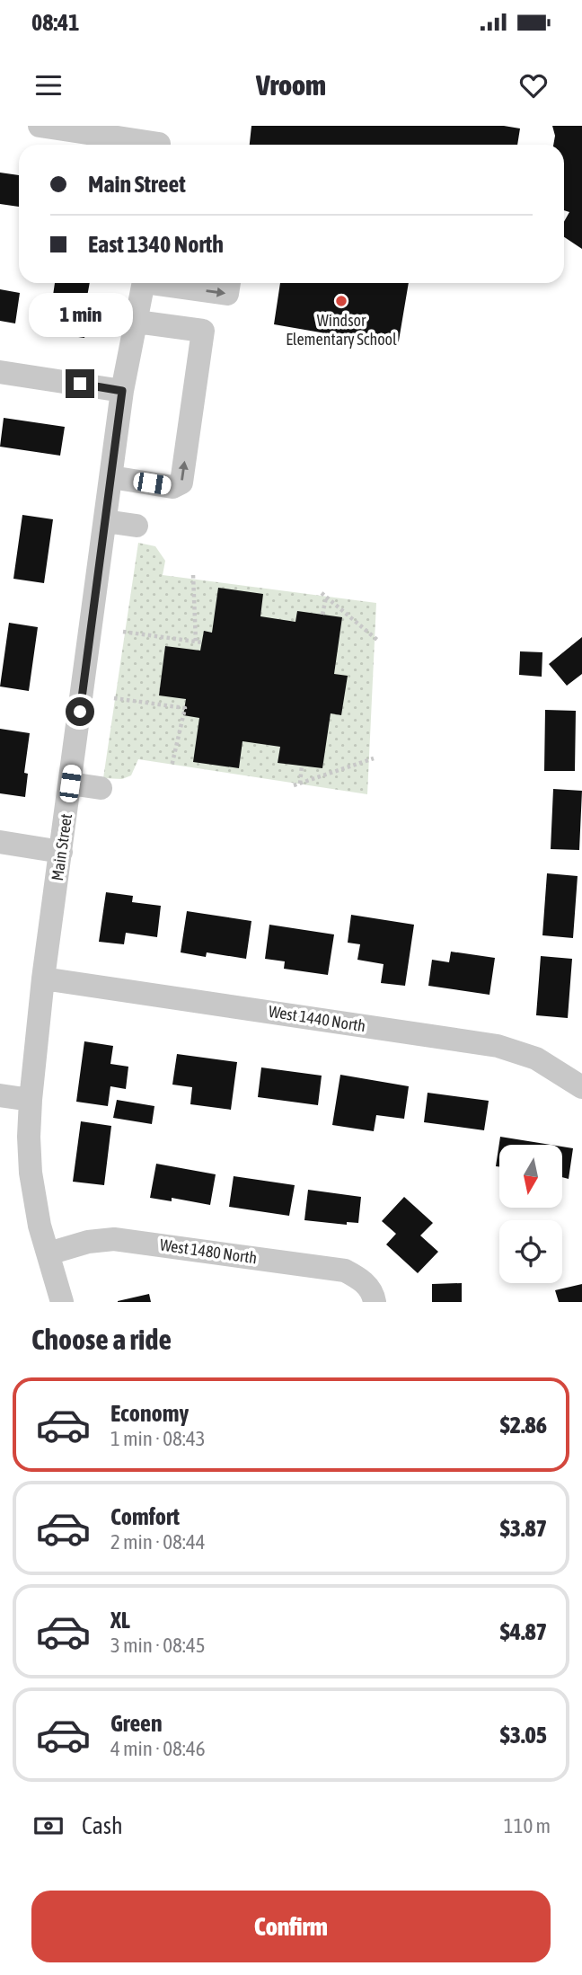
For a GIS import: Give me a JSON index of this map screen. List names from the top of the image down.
{
  "streets": {
    "street": ["Main Street", "West 1440 North", "West 1480 North"]
  },
  "crossings": [
    ["Main Street", "West 1440 North"],
    ["Main Street", "West 1480 North"]
  ],
  "places": ["Windsor Elementary School"],
  "north": "bottom",
  "page": {
    "status": "08:41",
    "header": "Vroom",
    "banner": ["Main Street", "East 1340 North"],
    "bubble": "1 min",
    "heading": "Choose a ride",
    "list": [
      {
        "name": "Economy",
        "note": "1 min · 08:43",
        "value": "$2.86"
      },
      {
        "name": "Comfort",
        "note": "2 min · 08:44",
        "value": "$3.87"
      },
      {
        "name": "XL",
        "note": "3 min · 08:45",
        "value": "$4.87"
      },
      {
        "name": "Green",
        "note": "4 min · 08:46",
        "value": "$3.05"
      }
    ],
    "pay": ["Cash", "110 m"],
    "buttons": "Confirm"
  }
}
